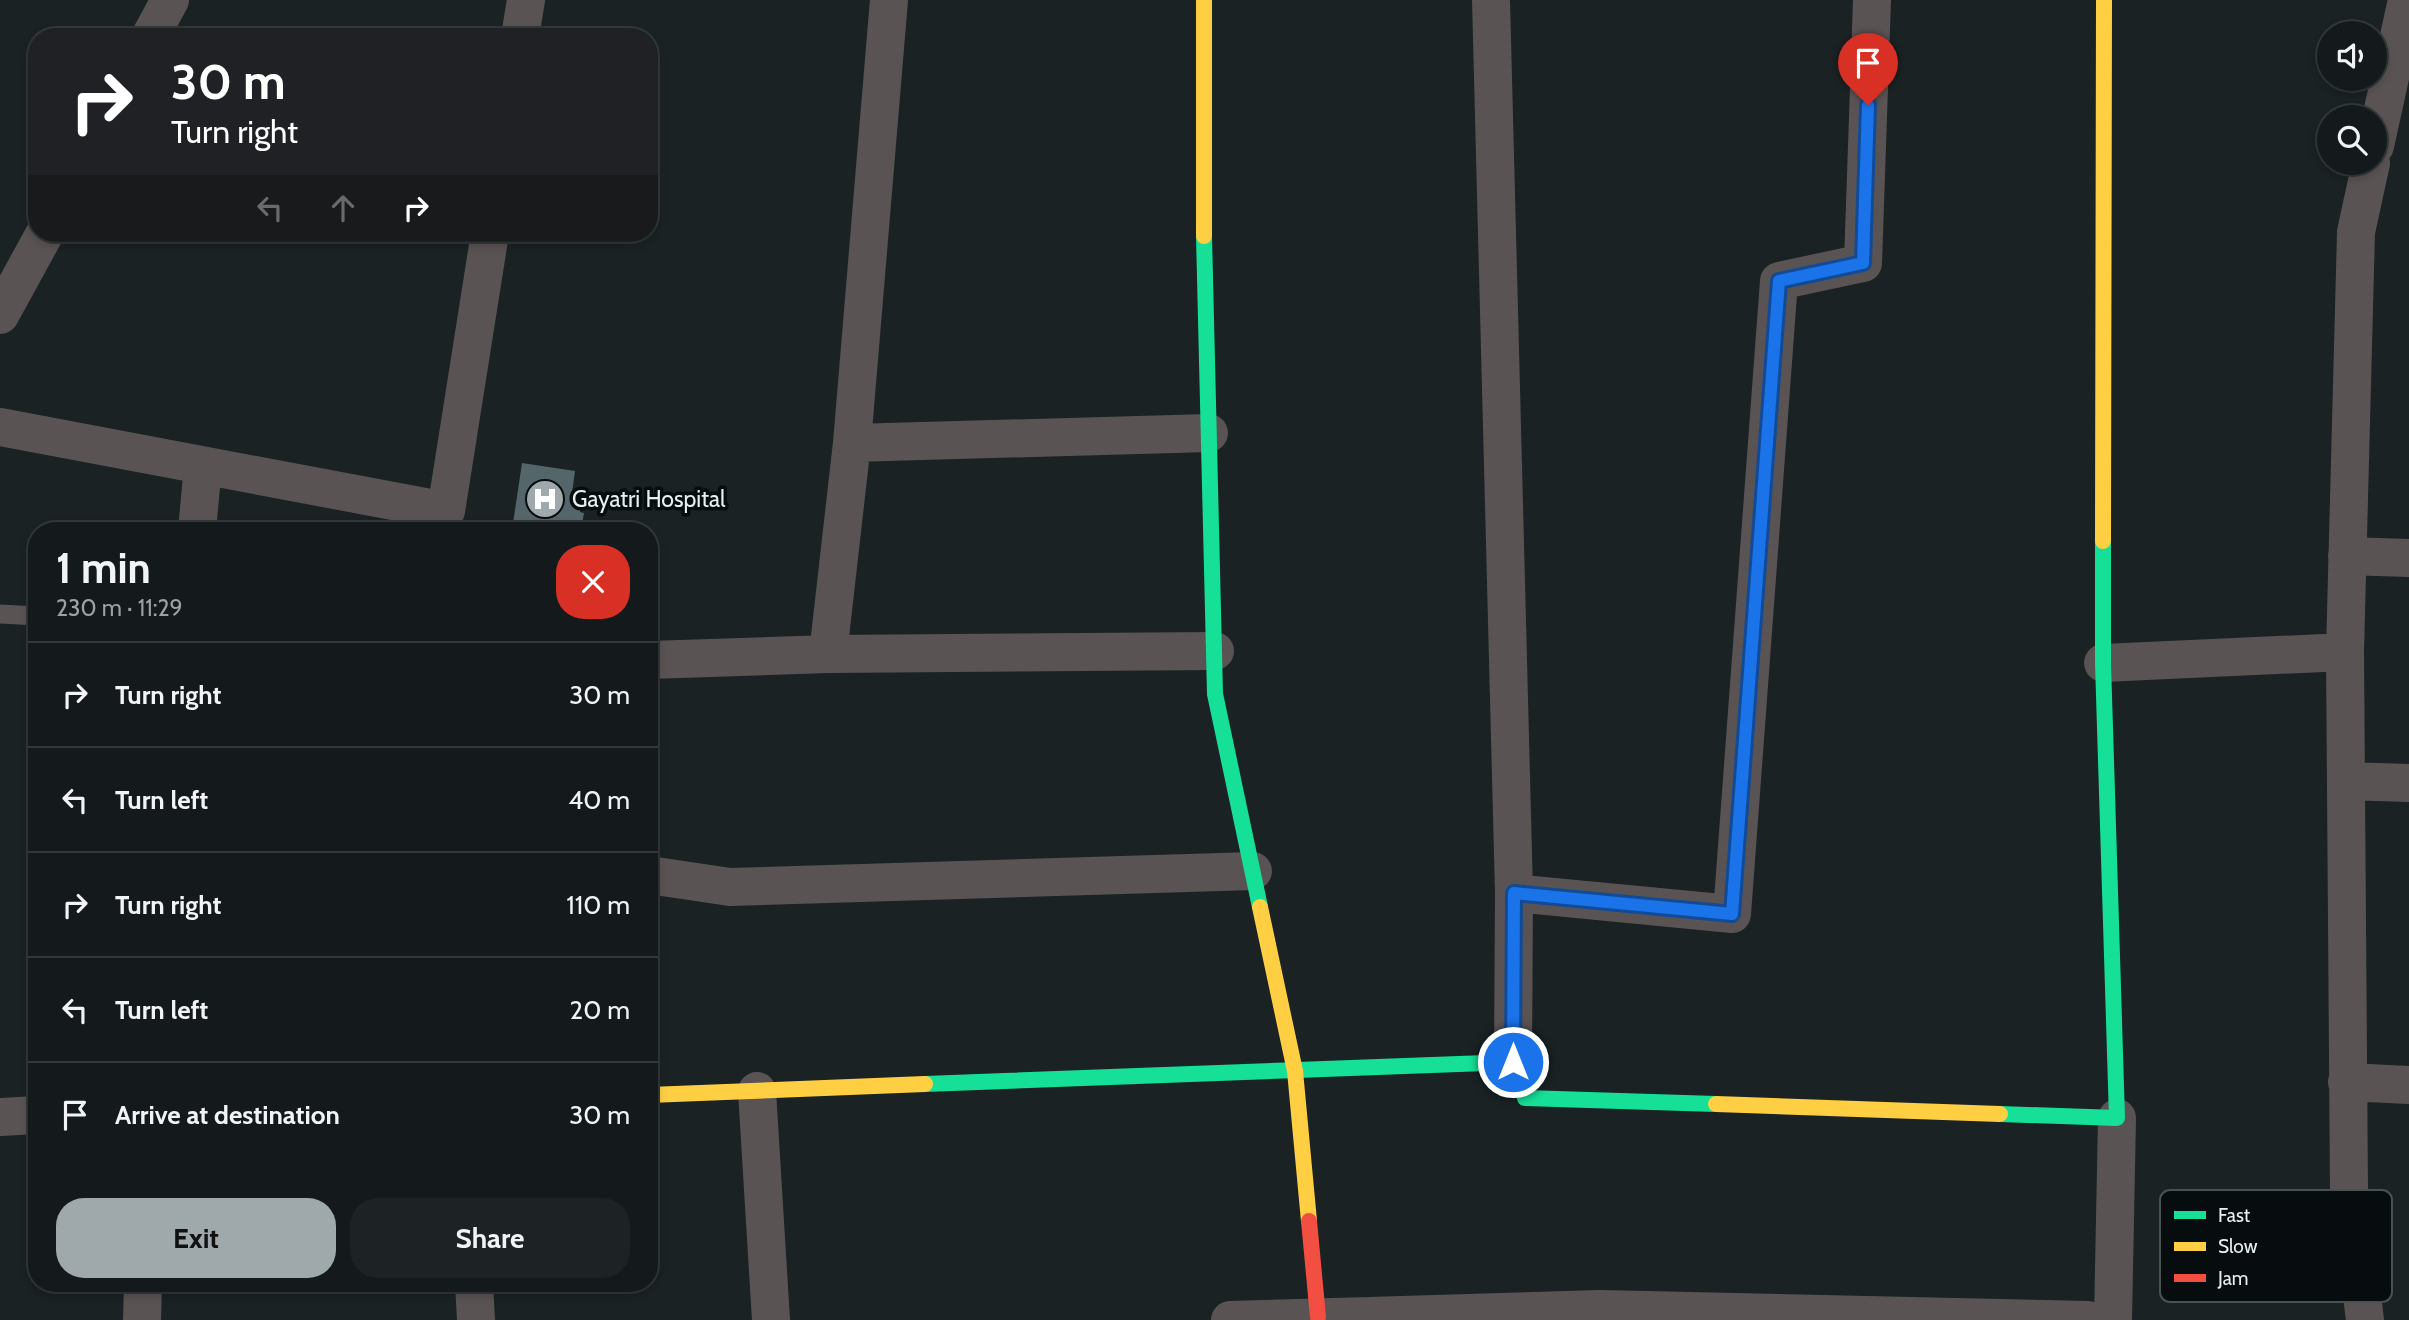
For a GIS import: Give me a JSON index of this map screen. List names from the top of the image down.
{
  "places": {
    "hospital": ["Gayatri Hospital"]
  },
  "legend": ["Fast", "Slow", "Jam"],
  "page": {
    "turn": ["30 m", "Turn right"],
    "heading": ["1 min", "230 m · 11:29"],
    "list": [
      {
        "name": "Turn right",
        "value": "30 m"
      },
      {
        "name": "Turn left",
        "value": "40 m"
      },
      {
        "name": "Turn right",
        "value": "110 m"
      },
      {
        "name": "Turn left",
        "value": "20 m"
      },
      {
        "name": "Arrive at destination",
        "value": "30 m"
      }
    ],
    "buttons": ["Exit", "Share"]
  }
}
